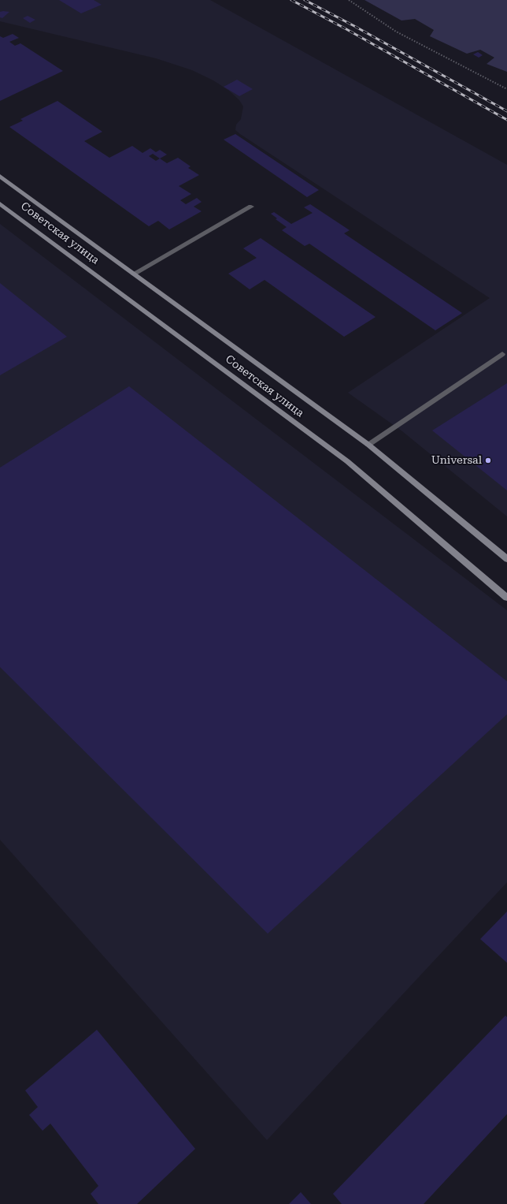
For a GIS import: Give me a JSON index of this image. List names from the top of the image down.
{
  "streets": {
    "main road": ["Советская улица"]
  },
  "places": ["Universal"]
}
